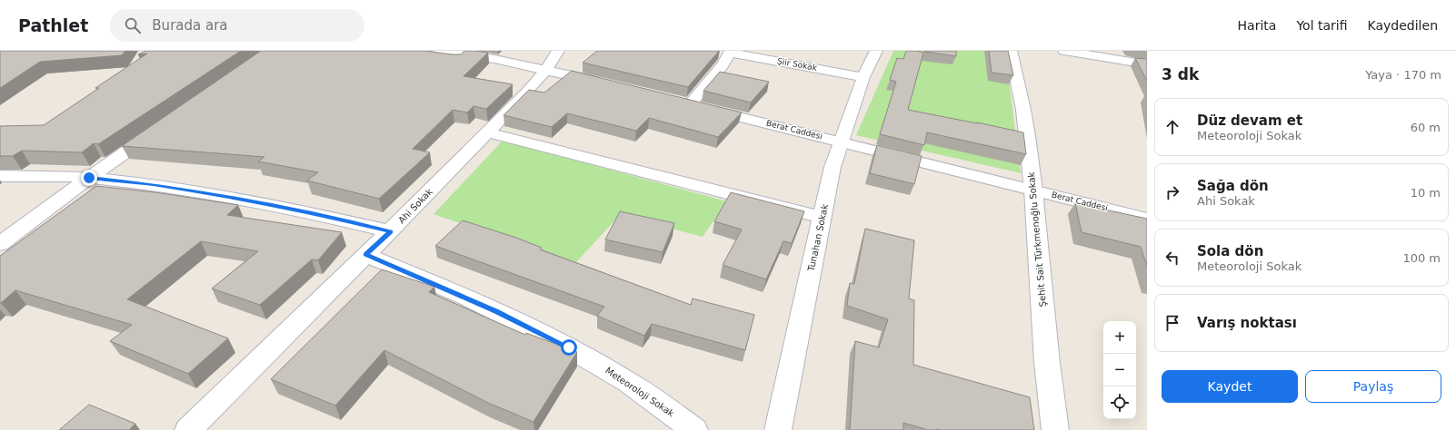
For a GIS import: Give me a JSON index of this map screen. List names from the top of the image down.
{
  "streets": {
    "street": [
      "Şiir Sokak",
      "Berat Caddesi",
      "Ahi Sokak",
      "Tunahan Sokak",
      "Şehit Sait Türkmenoğlu Sokak",
      "Meteoroloji Sokak"
    ]
  },
  "crossings": [
    ["Şiir Sokak", "Berat Caddesi"],
    ["Şiir Sokak", "Tunahan Sokak"],
    ["Berat Caddesi", "Tunahan Sokak"],
    ["Berat Caddesi", "Şehit Sait Türkmenoğlu Sokak"],
    ["Ahi Sokak", "Meteoroloji Sokak"]
  ],
  "page": {
    "header": "Pathlet",
    "search": "Burada ara",
    "nav": ["Harita", "Yol tarifi", "Kaydedilen"],
    "heading": ["3 dk", "Yaya · 170 m"],
    "list": [
      ["Düz devam et", "Meteoroloji Sokak", "60 m"],
      ["Sağa dön", "Ahi Sokak", "10 m"],
      ["Sola dön", "Meteoroloji Sokak", "100 m"],
      "Varış noktası"
    ],
    "map_buttons": ["+", "−"],
    "buttons": ["Kaydet", "Paylaş"]
  }
}
